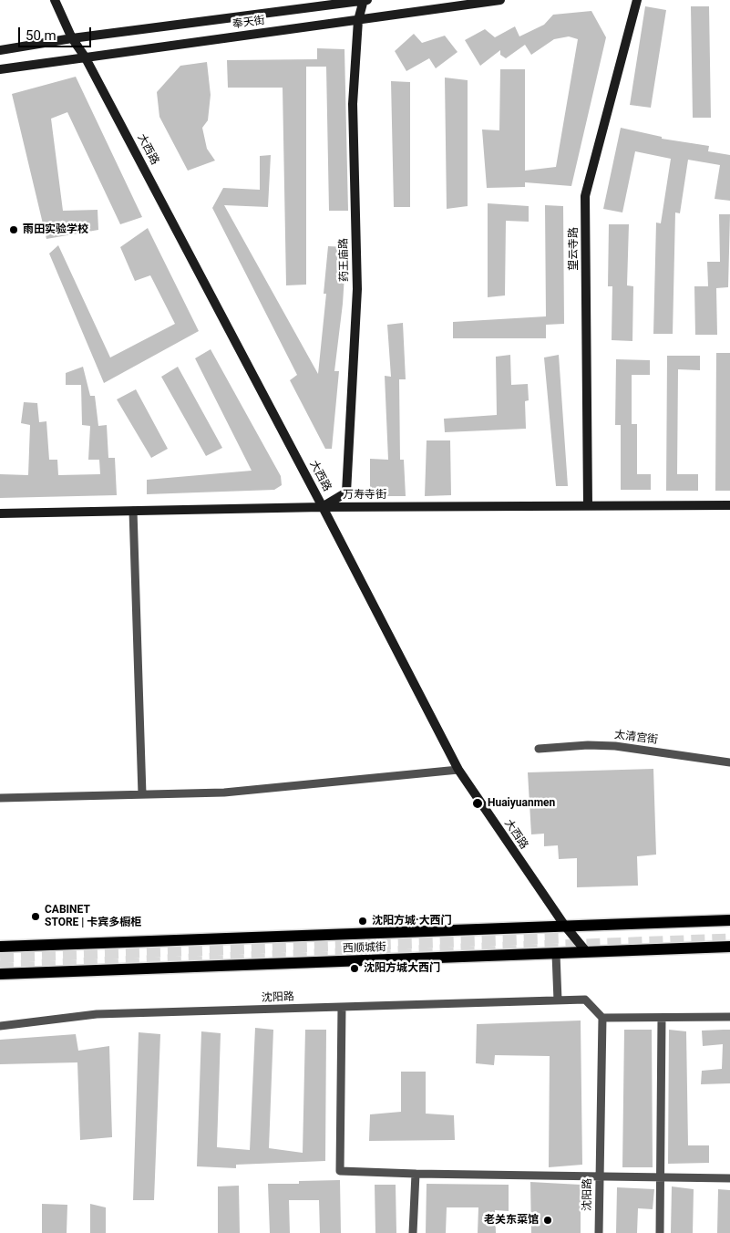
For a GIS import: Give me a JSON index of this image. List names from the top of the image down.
{
  "streets": {
    "main road": [
      "奉天街",
      "大西路",
      "望云寺路",
      "药王庙路",
      "万寿寺街",
      "西顺城街"
    ],
    "street": ["太清宫街", "沈阳路"]
  },
  "crossings": [
    ["奉天街", "大西路"],
    ["奉天街", "药王庙路"],
    ["大西路", "药王庙路"],
    ["大西路", "万寿寺街"],
    ["大西路", "西顺城街"],
    ["望云寺路", "万寿寺街"],
    ["药王庙路", "万寿寺街"]
  ],
  "places": [
    "雨田实验学校",
    "Huaiyuanmen",
    "CABINET STORE | 卡宾多橱柜",
    "沈阳方城·大西门",
    "沈阳方城大西门",
    "老关东菜馆"
  ],
  "scale_bar": "50 m"
}
